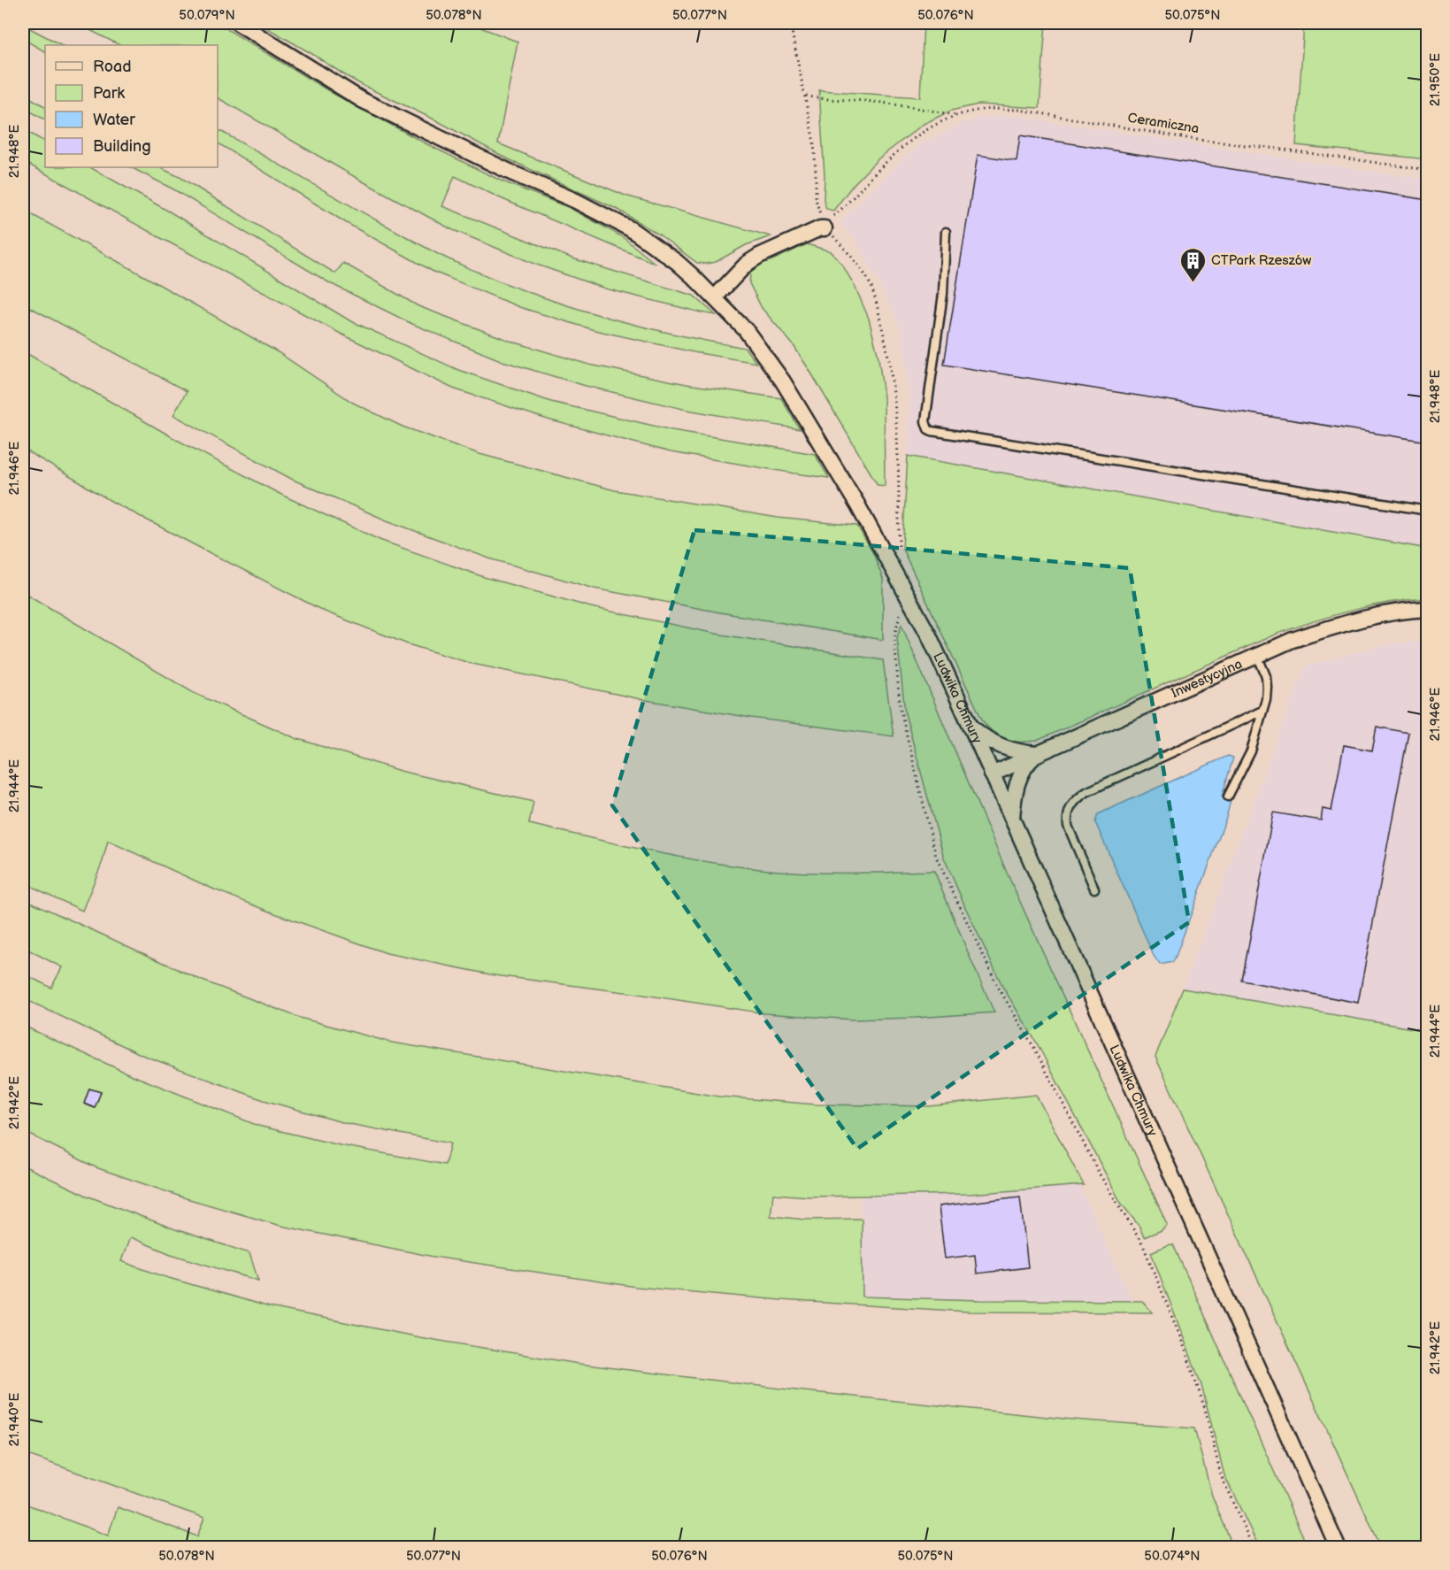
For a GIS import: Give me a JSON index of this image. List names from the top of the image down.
{
  "streets": {
    "street": ["Inwestycyjna", "Ludwika Chmury"],
    "path": ["Ceramiczna"]
  },
  "crossings": [
    ["Inwestycyjna", "Ludwika Chmury"]
  ],
  "places": {
    "building": ["CTPark Rzeszów"]
  },
  "legend": [
    "Road",
    "Park",
    "Water",
    "Building"
  ],
  "coordinates": [
    "50.079°N",
    "50.078°N",
    "50.077°N",
    "50.076°N",
    "50.075°N",
    "21.950°E",
    "21.948°E",
    "21.946°E",
    "21.944°E",
    "21.942°E",
    "21.940°E",
    "50.074°N"
  ]
}
